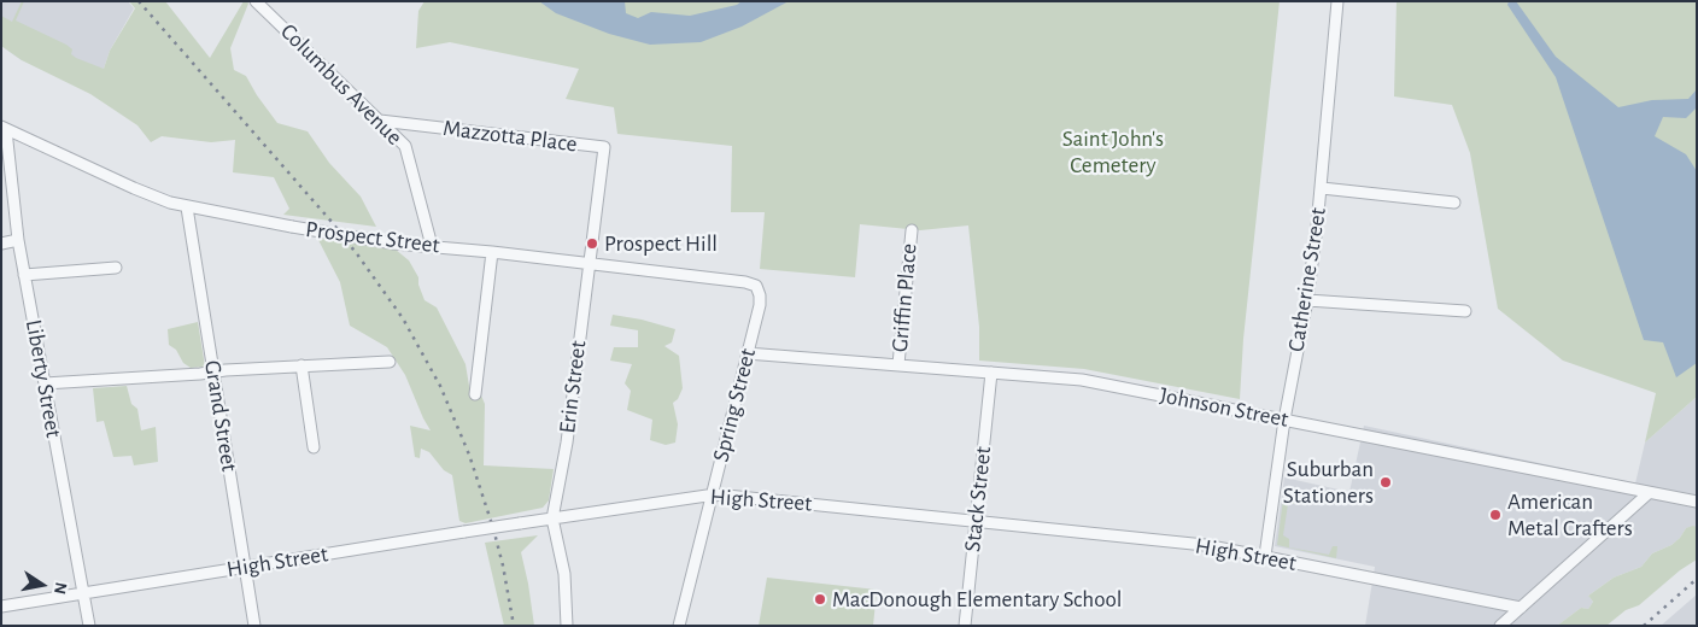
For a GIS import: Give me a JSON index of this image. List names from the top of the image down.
{
  "streets": {
    "street": [
      "Columbus Avenue",
      "Mazzotta Place",
      "Prospect Street",
      "Catherine Street",
      "Griffin Place",
      "Liberty Street",
      "Erin Street",
      "Spring Street",
      "Johnson Street",
      "Grand Street",
      "Stack Street",
      "High Street"
    ]
  },
  "crossings": [
    ["Columbus Avenue", "Mazzotta Place"],
    ["Columbus Avenue", "Prospect Street"],
    ["Mazzotta Place", "Erin Street"],
    ["Prospect Street", "Liberty Street"],
    ["Prospect Street", "Erin Street"],
    ["Prospect Street", "Spring Street"],
    ["Prospect Street", "Grand Street"],
    ["Catherine Street", "Johnson Street"],
    ["Catherine Street", "High Street"],
    ["Griffin Place", "Johnson Street"],
    ["Liberty Street", "High Street"],
    ["Erin Street", "High Street"],
    ["Spring Street", "Johnson Street"],
    ["Spring Street", "High Street"],
    ["Johnson Street", "Stack Street"],
    ["Grand Street", "High Street"],
    ["Stack Street", "High Street"]
  ],
  "parks": ["Saint John's Cemetery"],
  "places": [
    "Prospect Hill",
    "Suburban Stationers",
    "American Metal Crafters",
    "MacDonough Elementary School"
  ],
  "north": "right"
}
